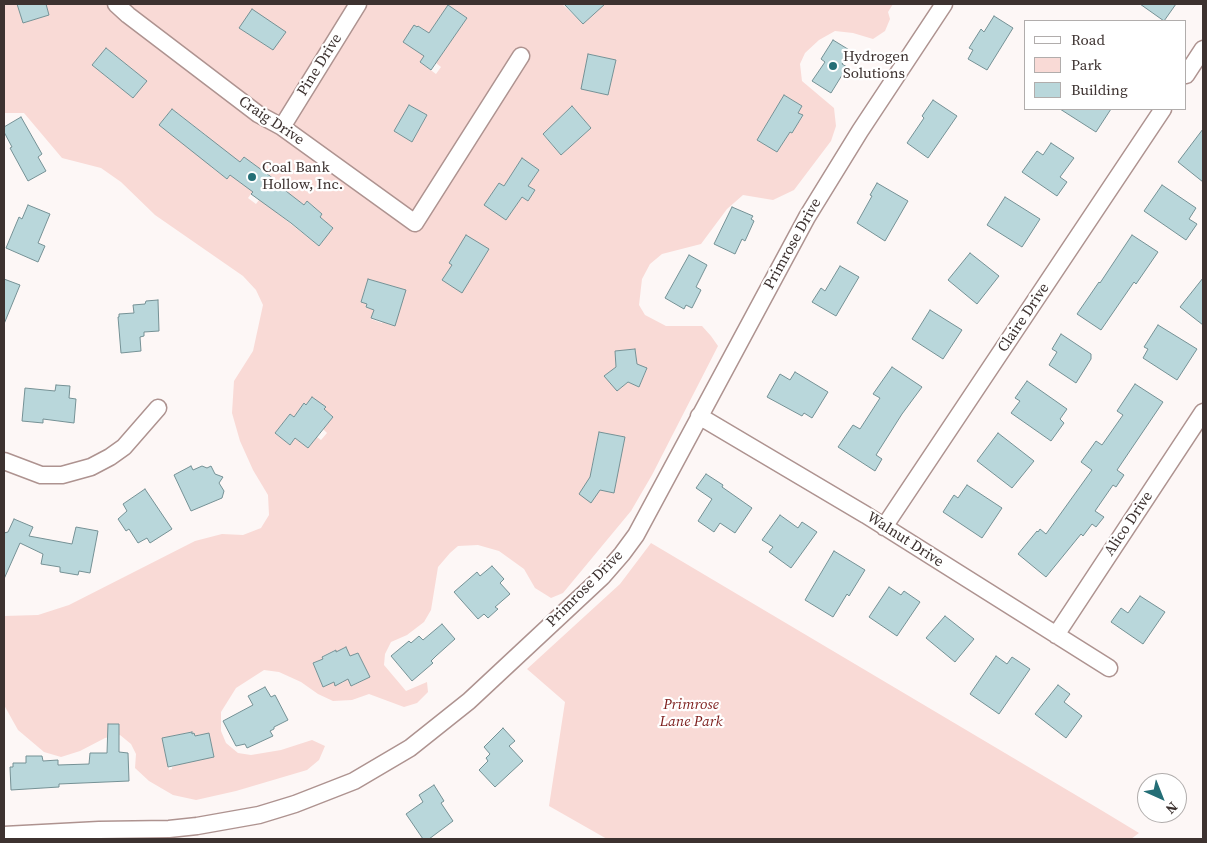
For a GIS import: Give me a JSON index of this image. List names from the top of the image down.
{
  "streets": {
    "street": [
      "Pine Drive",
      "Craig Drive",
      "Primrose Drive",
      "Claire Drive",
      "Alico Drive",
      "Walnut Drive"
    ]
  },
  "crossings": [
    ["Pine Drive", "Craig Drive"],
    ["Primrose Drive", "Walnut Drive"],
    ["Claire Drive", "Walnut Drive"],
    ["Alico Drive", "Walnut Drive"]
  ],
  "parks": ["Primrose Lane Park"],
  "places": ["Hydrogen Solutions", "Coal Bank Hollow, Inc."],
  "legend": ["Road", "Park", "Building"],
  "north": "bottom right"
}
